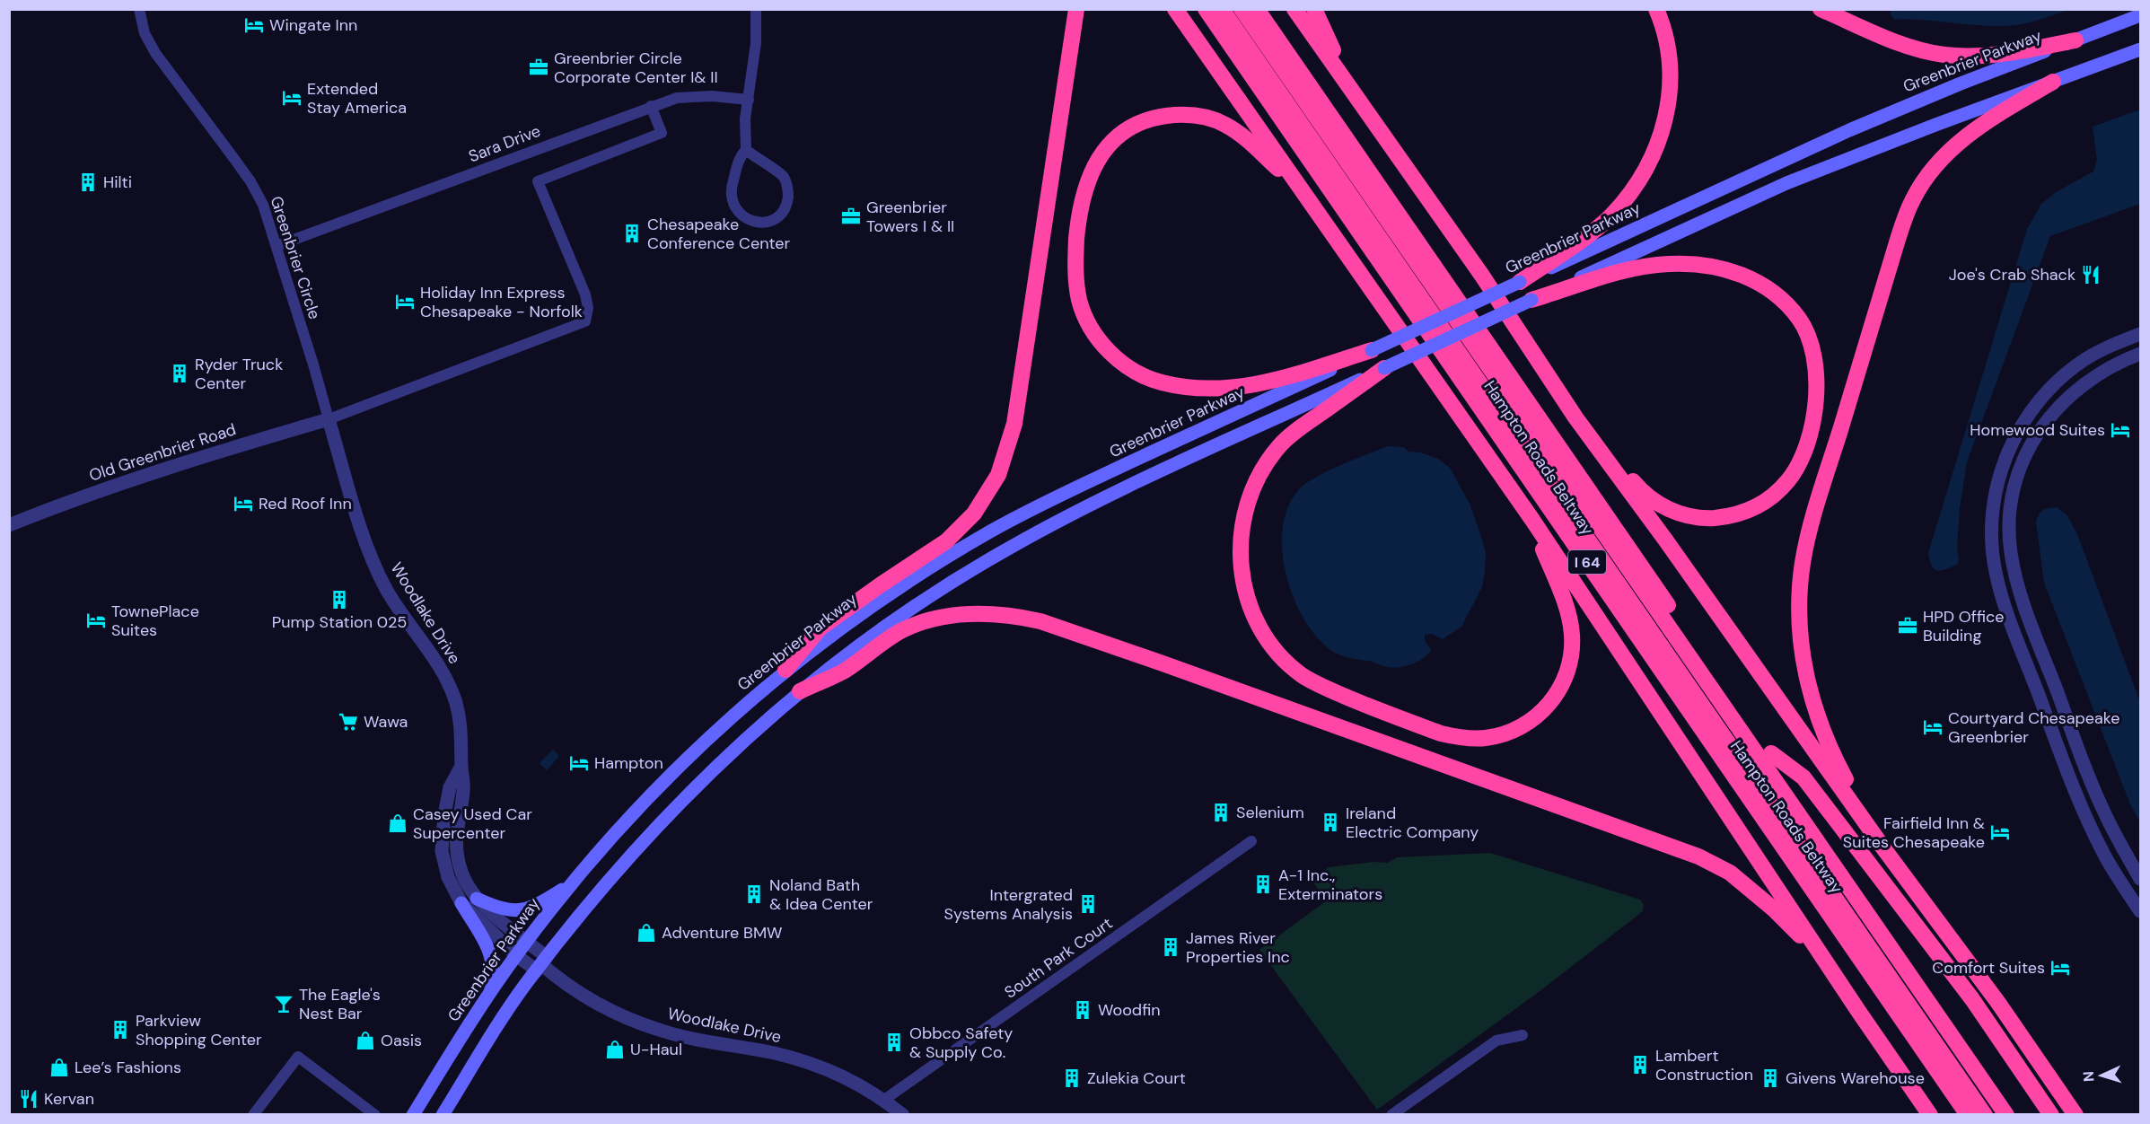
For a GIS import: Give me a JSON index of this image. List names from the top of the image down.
{
  "streets": {
    "highway": ["Hampton Roads Beltway", "I 64"],
    "main road": ["Greenbrier Parkway"],
    "street": [
      "Sara Drive",
      "Greenbrier Circle",
      "Old Greenbrier Road",
      "Woodlake Drive",
      "South Park Court"
    ]
  },
  "crossings": [
    ["Greenbrier Parkway", "Woodlake Drive"],
    ["Sara Drive", "Greenbrier Circle"],
    ["Greenbrier Circle", "Old Greenbrier Road"],
    ["Greenbrier Circle", "Woodlake Drive"],
    ["Old Greenbrier Road", "Woodlake Drive"],
    ["Woodlake Drive", "South Park Court"]
  ],
  "places": {
    "hotel": [
      "Wingate Inn",
      "Extended Stay America",
      "Holiday Inn Express Chesapeake - Norfolk",
      "Homewood Suites",
      "Red Roof Inn",
      "TownePlace Suites",
      "Courtyard Chesapeake Greenbrier",
      "Hampton",
      "Fairfield Inn & Suites Chesapeake",
      "Comfort Suites"
    ],
    "office": ["Greenbrier Circle Corporate Center I& II", "Greenbrier Towers I & II", "HPD Office Building"],
    "building": [
      "Hilti",
      "Chesapeake Conference Center",
      "Ryder Truck Center",
      "Pump Station 025",
      "Selenium",
      "Ireland Electric Company",
      "A-1 Inc., Exterminators",
      "Noland Bath & Idea Center",
      "Intergrated Systems Analysis",
      "James River Properties Inc",
      "Woodfin",
      "Parkview Shopping Center",
      "Obbco Safety & Supply Co.",
      "Lambert Construction",
      "Zulekia Court",
      "Givens Warehouse"
    ],
    "restaurant": ["Joe's Crab Shack", "Kervan"],
    "supermarket": ["Wawa"],
    "shop": [
      "Casey Used Car Supercenter",
      "Adventure BMW",
      "Oasis",
      "U-Haul",
      "Lee’s Fashions"
    ],
    "bar": ["The Eagle's Nest Bar"]
  },
  "north": "left"
}
